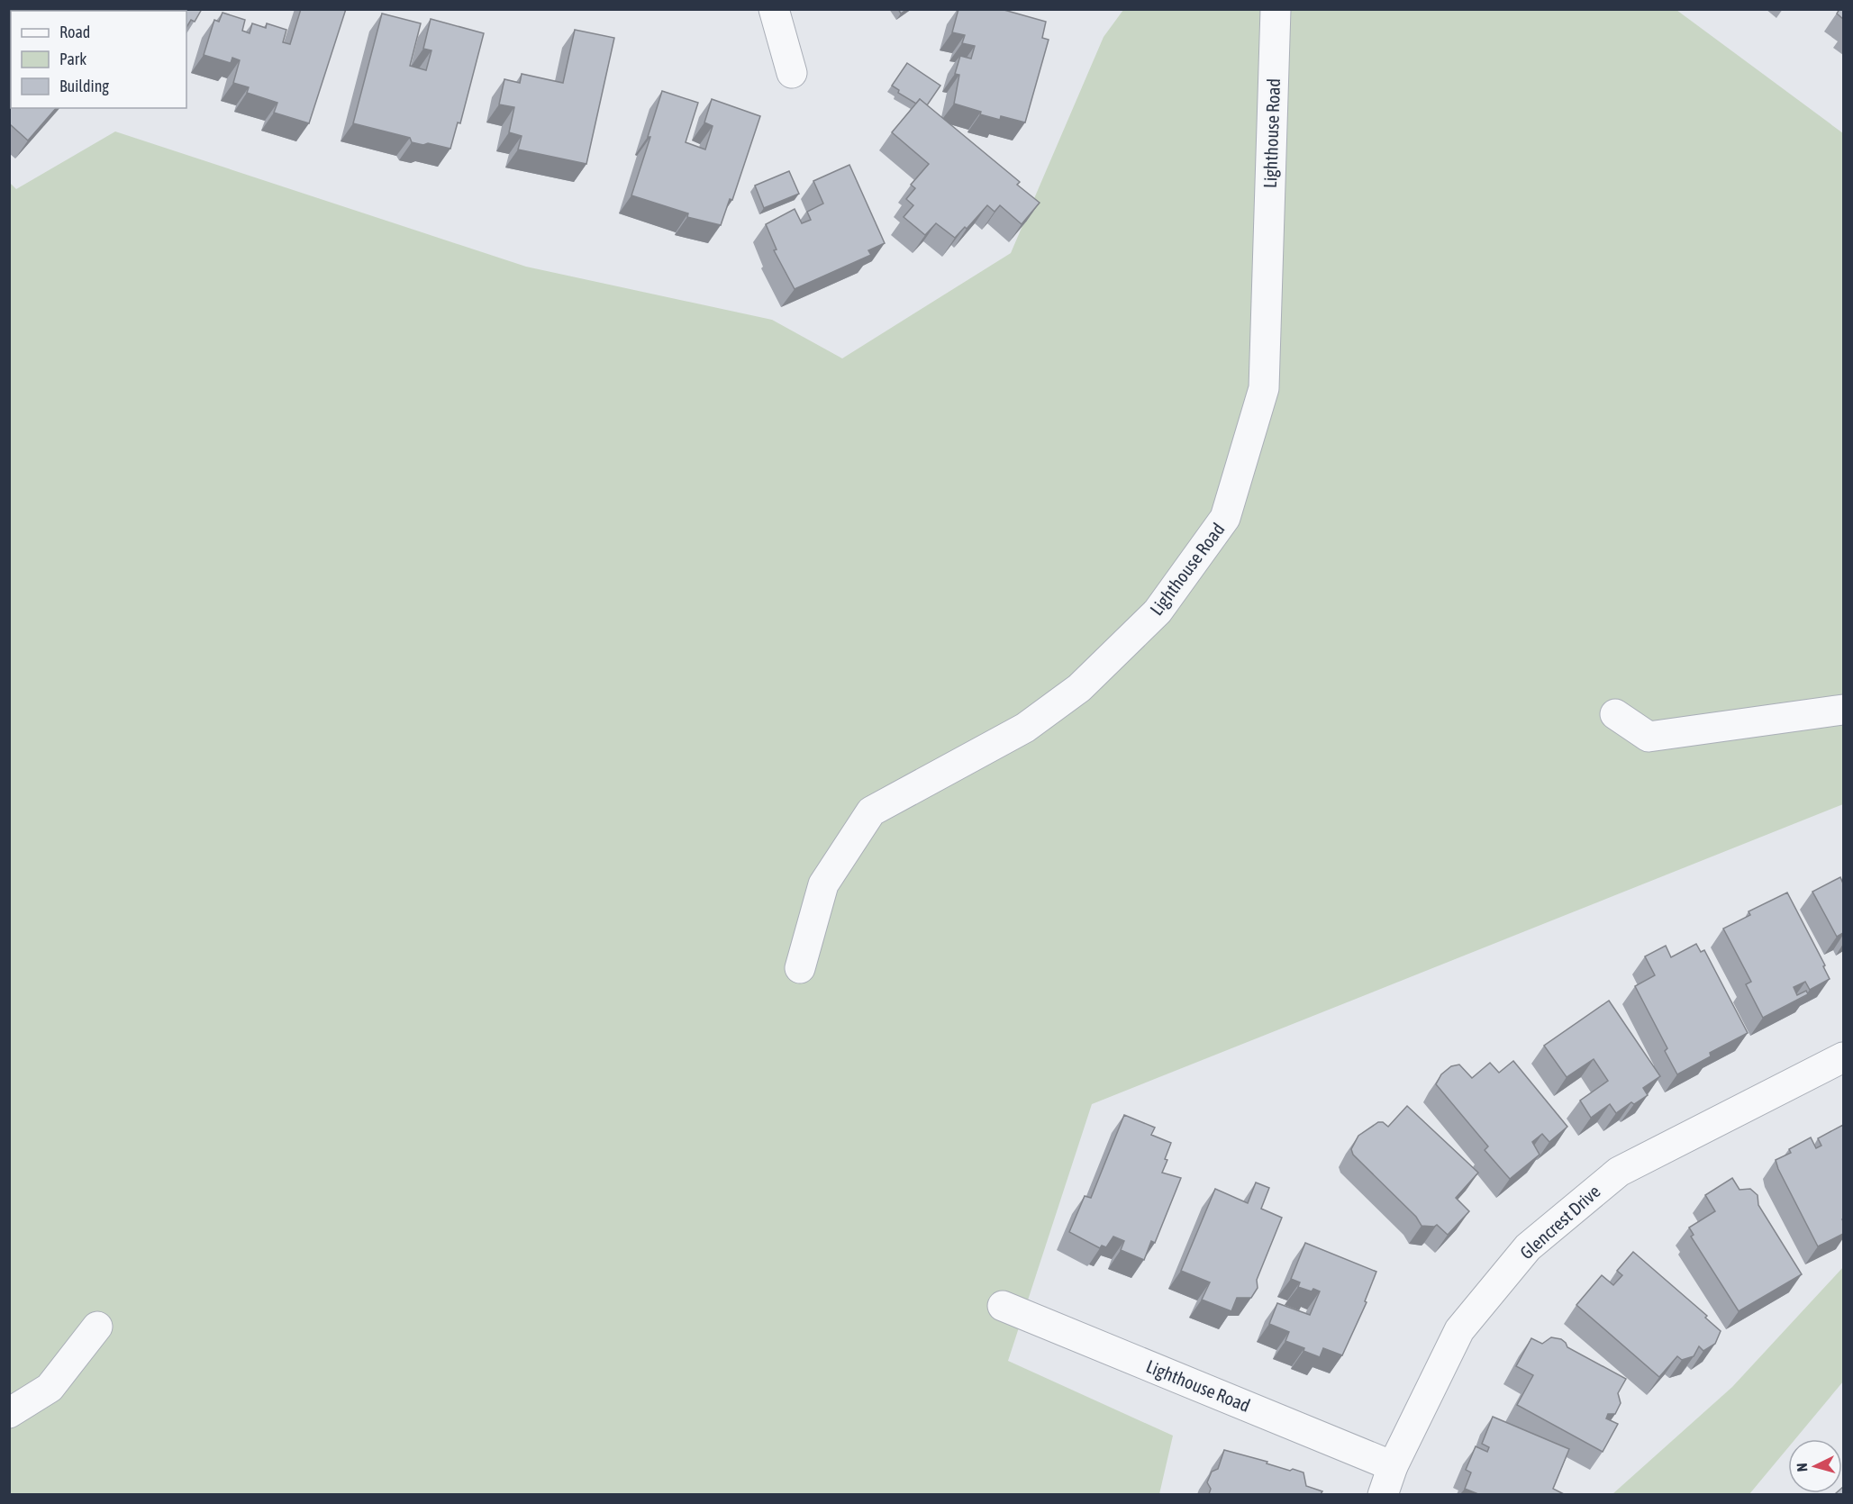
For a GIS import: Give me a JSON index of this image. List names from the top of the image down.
{
  "streets": {
    "street": ["Lighthouse Road", "Glencrest Drive"]
  },
  "crossings": [
    ["Lighthouse Road", "Glencrest Drive"]
  ],
  "legend": ["Road", "Park", "Building"],
  "north": "left"
}
